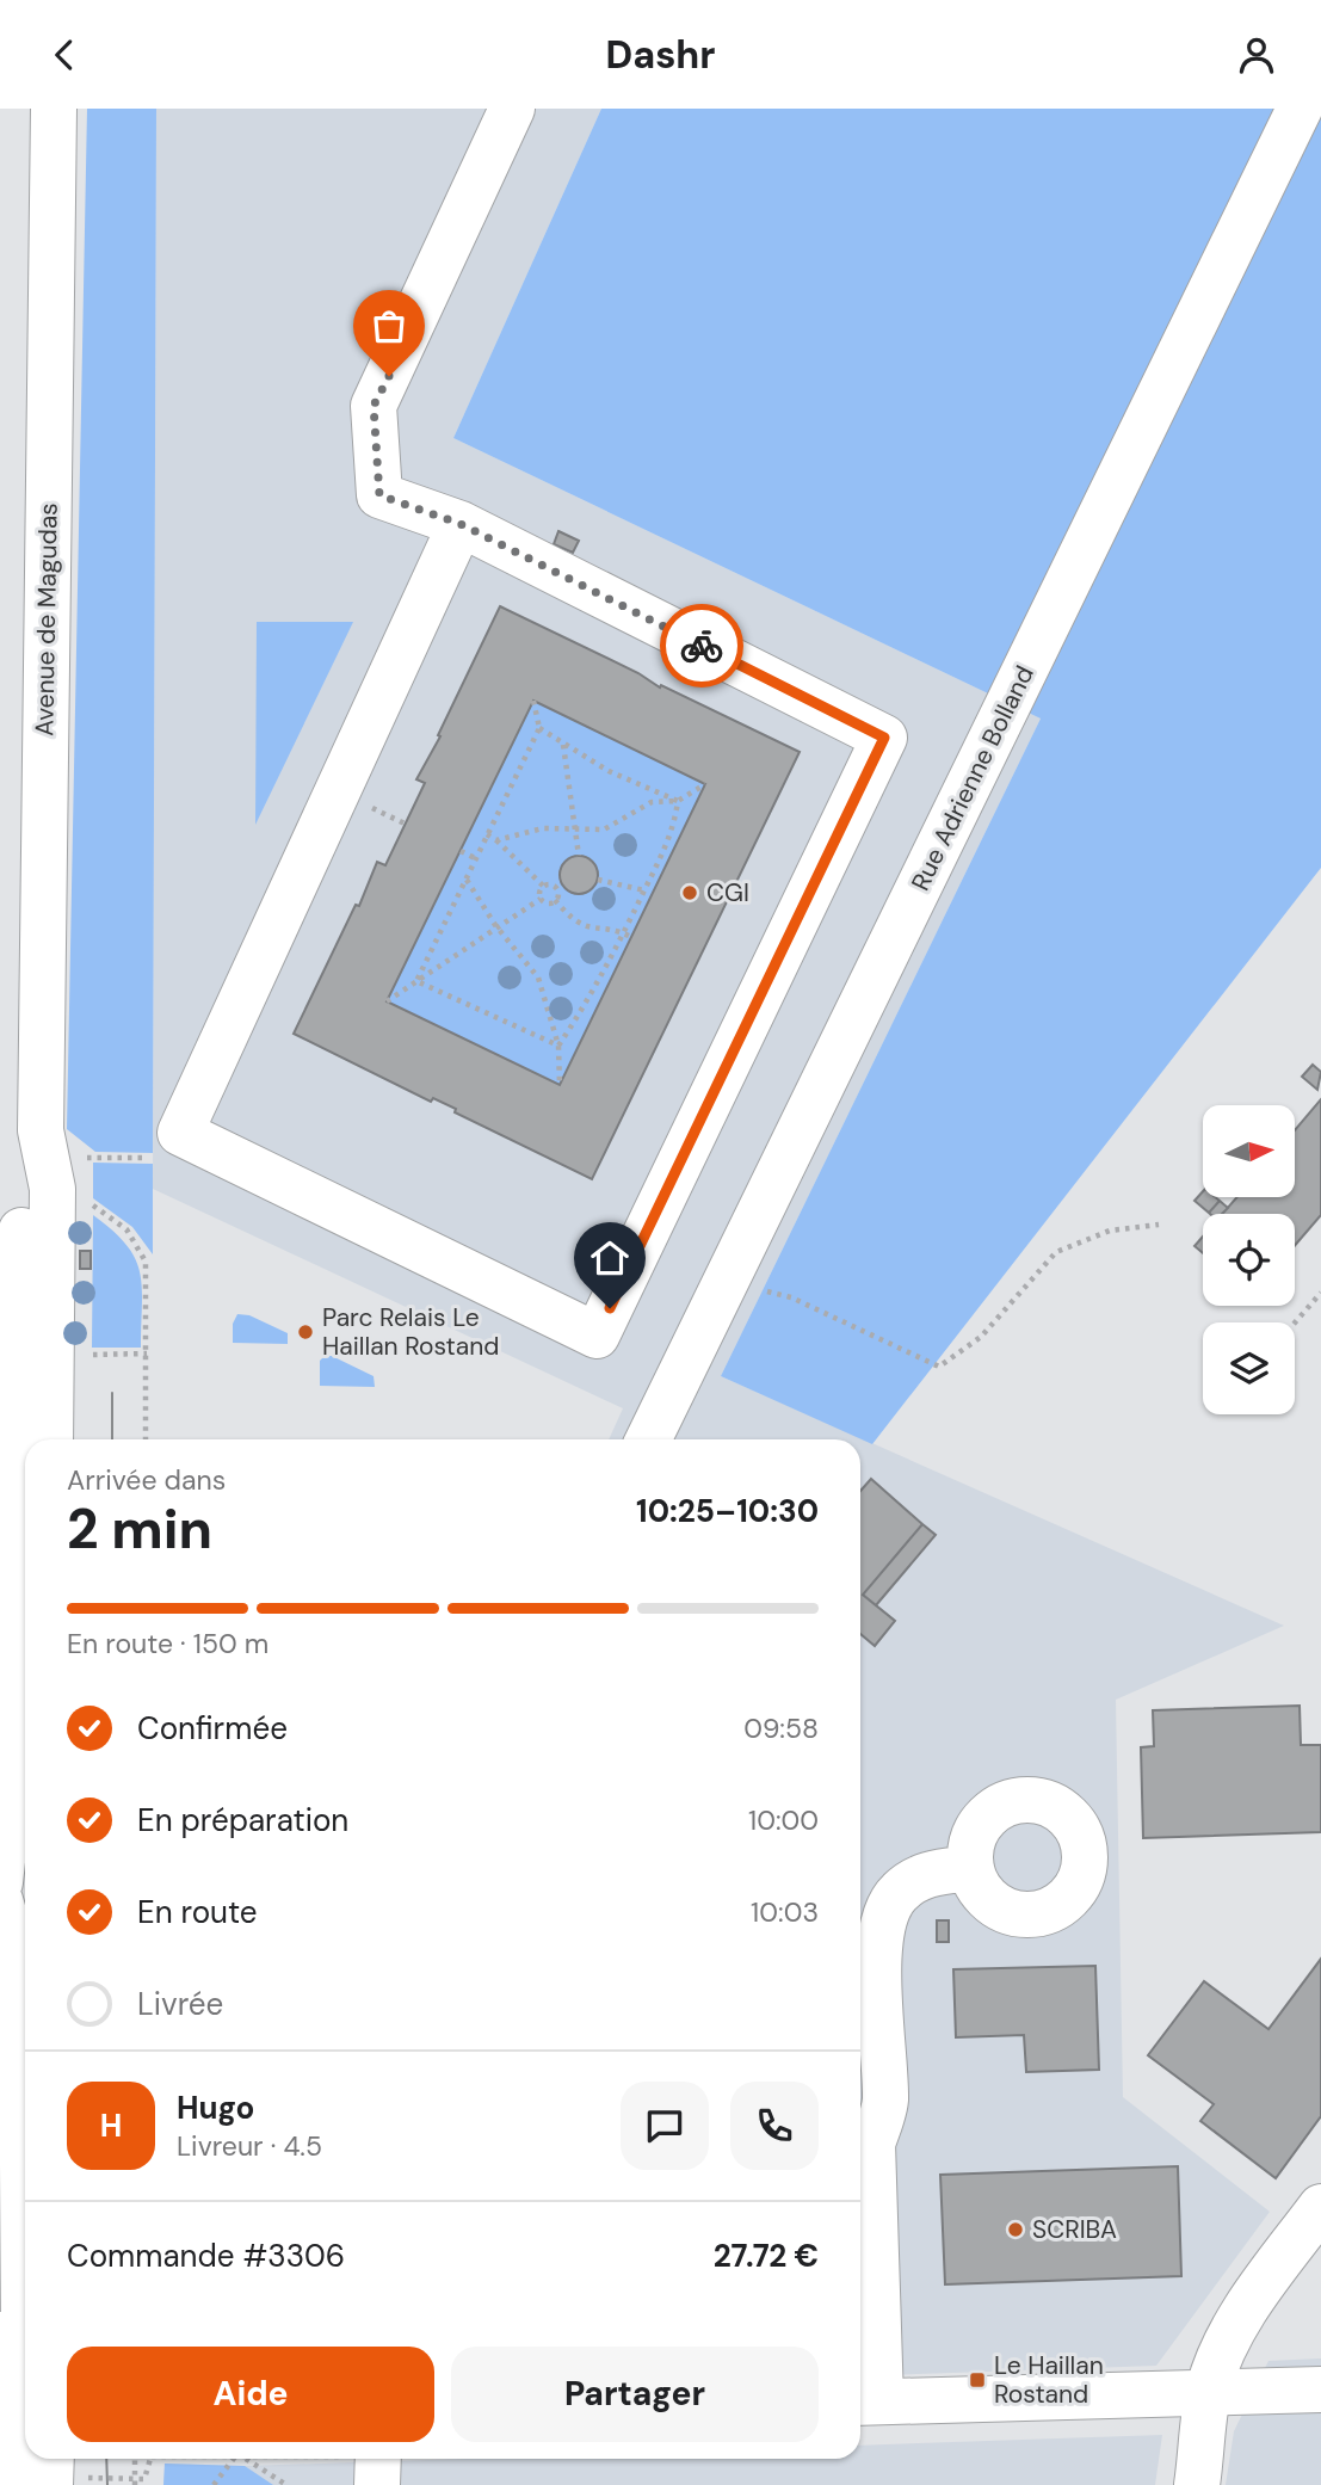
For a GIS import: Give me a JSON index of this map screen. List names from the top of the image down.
{
  "streets": {
    "main road": ["Avenue de Magudas", "Rue Adrienne Bolland"]
  },
  "places": {
    "other": ["CGI", "Parc Relais Le Haillan Rostand", "SCRIBA"],
    "transit": ["Le Haillan Rostand"]
  },
  "north": "right",
  "page": {
    "header": "Dashr",
    "heading": ["2 min", "Arrivée dans", "10:25–10:30"],
    "panel": [
      "Hugo",
      "Livreur · 4.5",
      "Commande #3306",
      "27.72 €"
    ],
    "bar": "En route · 150 m",
    "list": [
      ["Confirmée", "09:58"],
      ["En préparation", "10:00"],
      ["En route", "10:03"],
      "Livrée"
    ],
    "round": "H",
    "buttons": ["Aide", "Partager"]
  }
}
